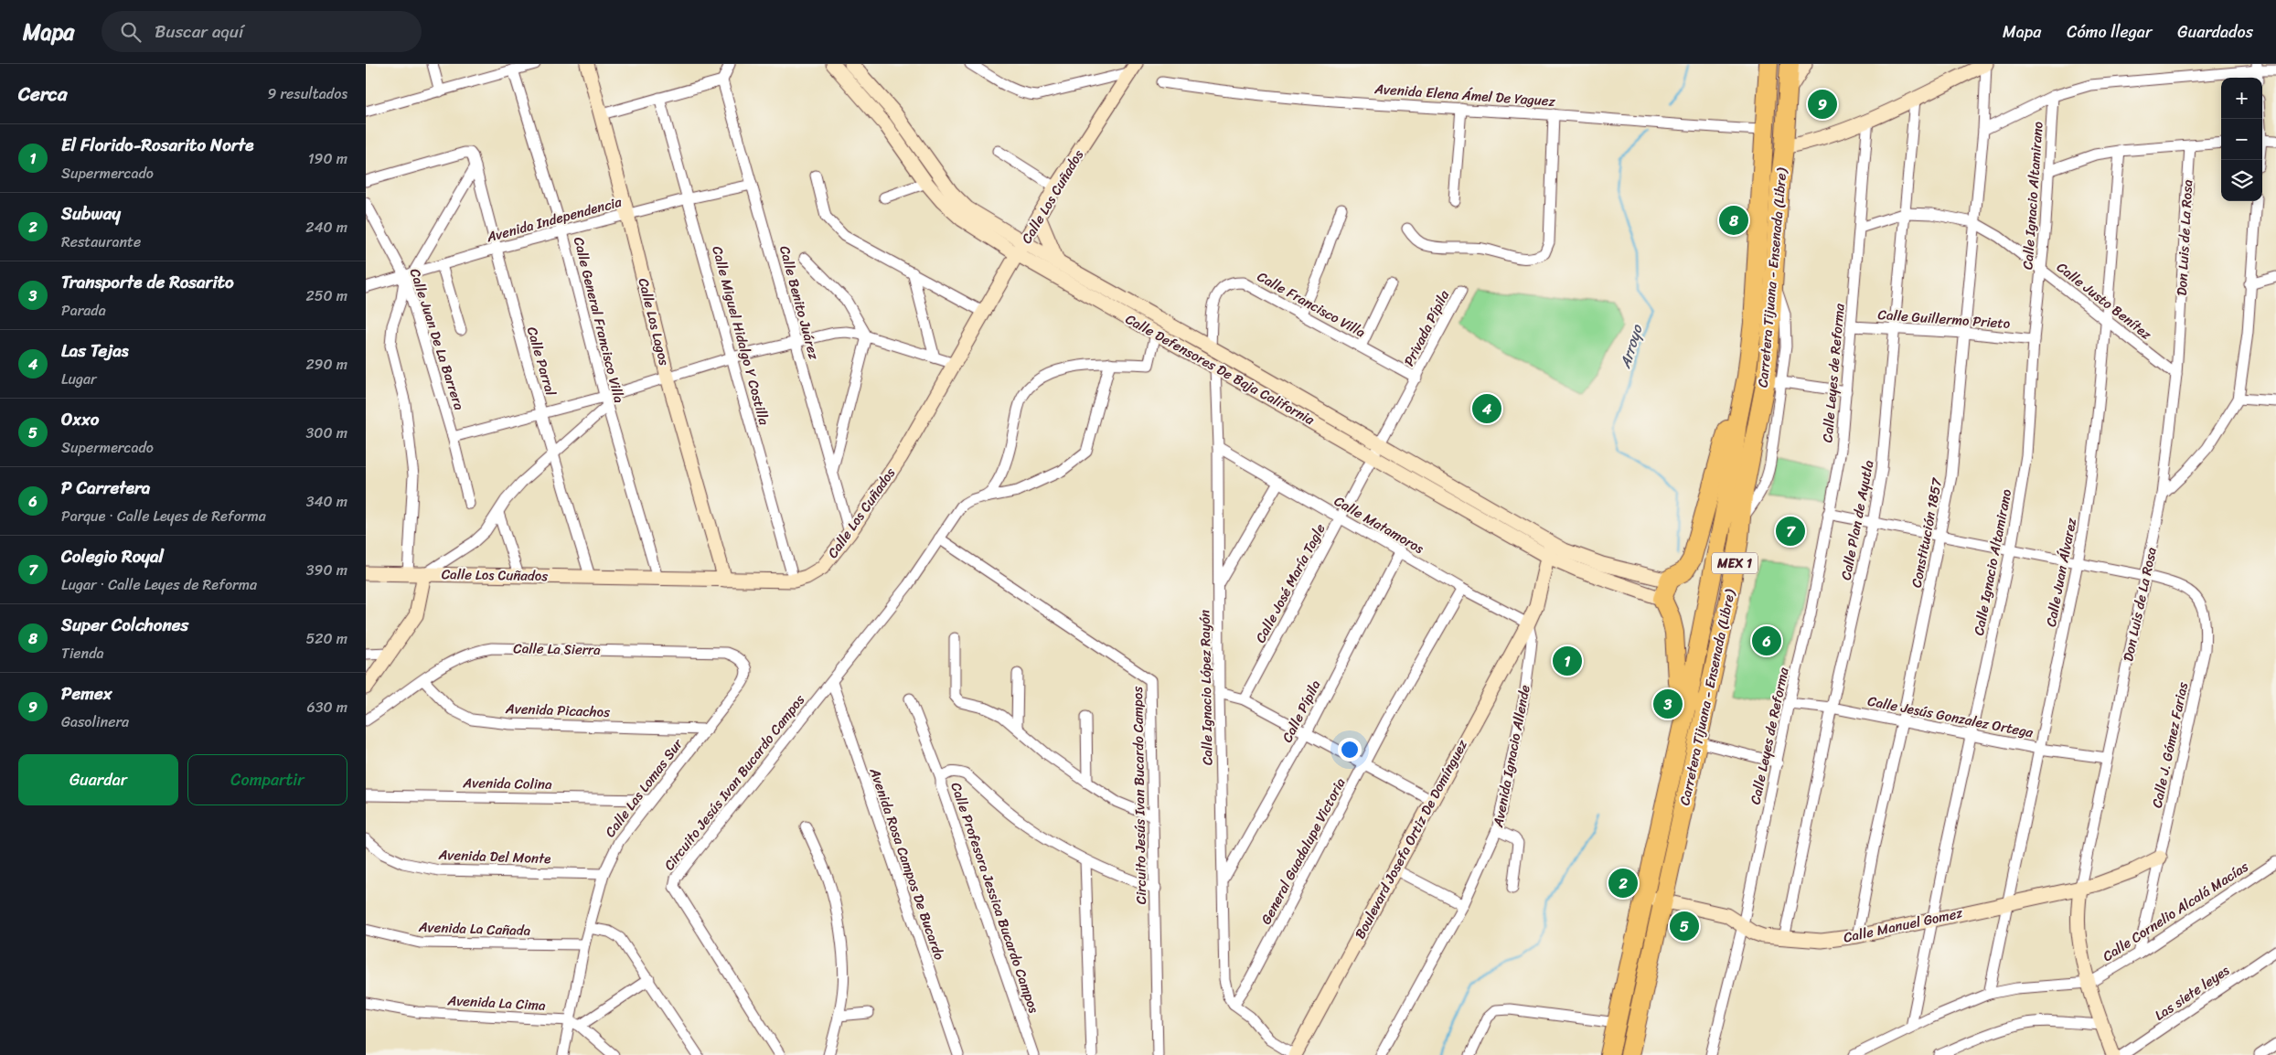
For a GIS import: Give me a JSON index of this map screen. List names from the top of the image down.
{
  "streets": {
    "highway": ["Carretera Tijuana - Ensenada (Libre)", "MEX 1"],
    "street": [
      "Avenida Elena Ámel De Yaguez",
      "Calle Ignacio Altamirano",
      "Calle Los Cuñados",
      "Avenida Independencia",
      "Don Luis de La Rosa",
      "Calle Justo Benítez",
      "Calle Benito Juárez",
      "Calle Francisco Villa",
      "Calle Guillermo Prieto",
      "Calle General Francisco Villa",
      "Calle Los Lagos",
      "Privada Pípila",
      "Calle Miguel Hidalgo Y Costilla",
      "Calle Juan De La Barrera",
      "Calle Parral",
      "Calle Defensores De Baja California",
      "Calle Leyes de Reforma",
      "Calle Plan de Ayutla",
      "Calle Matamoros",
      "Constitución 1857",
      "Calle Juan Álvarez",
      "Calle José María Tagle",
      "Calle La Sierra",
      "Calle Ignacio López Rayón",
      "Avenida Picachos",
      "Calle Pípila",
      "Calle Jesús Gonzalez Ortega",
      "Calle J. Gómez Farias",
      "Avenida Ignacio Allende",
      "Circuito Jesús Ivan Bucardo Campos",
      "Avenida Colina",
      "Calle Las Lomas Sur",
      "Boulevard Josefa Ortiz De Domínguez",
      "General Guadalupe Victoria",
      "Avenida Del Monte",
      "Avenida Rosa Campos De Bucardo",
      "Calle Profesora Jessica Bucardo Campos",
      "Calle Cornelio Alcalá Macías",
      "Calle Manuel Gomez",
      "Avenida La Cañada",
      "Las siete leyes",
      "Avenida La Cima"
    ]
  },
  "crossings": [
    ["Avenida Elena Ámel De Yaguez", "Carretera Tijuana - Ensenada (Libre)"],
    ["Calle Ignacio Altamirano", "Calle Justo Benítez"],
    ["Calle Ignacio Altamirano", "Calle Guillermo Prieto"],
    ["Calle Ignacio Altamirano", "Calle Jesús Gonzalez Ortega"],
    ["Calle Ignacio Altamirano", "Calle J. Gómez Farias"],
    ["Calle Ignacio Altamirano", "Calle Manuel Gomez"],
    ["Calle Los Cuñados", "Calle Benito Juárez"],
    ["Calle Los Cuñados", "Calle General Francisco Villa"],
    ["Calle Los Cuñados", "Calle Los Lagos"],
    ["Calle Los Cuñados", "Calle Miguel Hidalgo Y Costilla"],
    ["Calle Los Cuñados", "Calle Parral"],
    ["Calle Los Cuñados", "Calle Defensores De Baja California"],
    ["Avenida Independencia", "Calle Benito Juárez"],
    ["Avenida Independencia", "Calle General Francisco Villa"],
    ["Avenida Independencia", "Calle Los Lagos"],
    ["Avenida Independencia", "Calle Miguel Hidalgo Y Costilla"],
    ["Avenida Independencia", "Calle Juan De La Barrera"],
    ["Avenida Independencia", "Calle Parral"],
    ["Don Luis de La Rosa", "Calle Justo Benítez"],
    ["Don Luis de La Rosa", "Calle Jesús Gonzalez Ortega"],
    ["Don Luis de La Rosa", "Calle J. Gómez Farias"],
    ["Don Luis de La Rosa", "Calle Cornelio Alcalá Macías"],
    ["Don Luis de La Rosa", "Calle Manuel Gomez"],
    ["Carretera Tijuana - Ensenada (Libre)", "Calle Manuel Gomez"],
    ["Calle Justo Benítez", "Calle Leyes de Reforma"],
    ["Calle Justo Benítez", "Calle Plan de Ayutla"],
    ["Calle Justo Benítez", "Constitución 1857"],
    ["Calle Justo Benítez", "Calle Juan Álvarez"],
    ["Calle Francisco Villa", "Privada Pípila"],
    ["Calle Francisco Villa", "Calle Defensores De Baja California"],
    ["Calle Guillermo Prieto", "Calle Leyes de Reforma"],
    ["Calle Guillermo Prieto", "Calle Plan de Ayutla"],
    ["Calle Guillermo Prieto", "Constitución 1857"],
    ["Calle Defensores De Baja California", "Calle José María Tagle"],
    ["Calle Defensores De Baja California", "Calle Ignacio López Rayón"],
    ["Calle Leyes de Reforma", "Calle Jesús Gonzalez Ortega"],
    ["Calle Leyes de Reforma", "Calle J. Gómez Farias"],
    ["Calle Leyes de Reforma", "Calle Manuel Gomez"],
    ["Calle Plan de Ayutla", "Calle Jesús Gonzalez Ortega"],
    ["Calle Plan de Ayutla", "Calle J. Gómez Farias"],
    ["Calle Plan de Ayutla", "Calle Manuel Gomez"],
    ["Calle Matamoros", "Calle José María Tagle"],
    ["Calle Matamoros", "Calle Ignacio López Rayón"],
    ["Calle Matamoros", "Calle Pípila"],
    ["Calle Matamoros", "Avenida Ignacio Allende"],
    ["Calle Matamoros", "Boulevard Josefa Ortiz De Domínguez"],
    ["Calle Matamoros", "General Guadalupe Victoria"],
    ["Constitución 1857", "Calle Jesús Gonzalez Ortega"],
    ["Constitución 1857", "Calle J. Gómez Farias"],
    ["Constitución 1857", "Calle Manuel Gomez"],
    ["Calle Juan Álvarez", "Calle Jesús Gonzalez Ortega"],
    ["Calle Juan Álvarez", "Calle J. Gómez Farias"],
    ["Calle Juan Álvarez", "Calle Manuel Gomez"],
    ["Calle La Sierra", "Avenida Picachos"],
    ["Calle La Sierra", "Calle Las Lomas Sur"],
    ["Calle Ignacio López Rayón", "Calle Pípila"],
    ["Calle Ignacio López Rayón", "General Guadalupe Victoria"],
    ["Avenida Picachos", "Calle Las Lomas Sur"],
    ["Calle J. Gómez Farias", "Calle Cornelio Alcalá Macías"],
    ["Calle J. Gómez Farias", "Calle Manuel Gomez"],
    ["Avenida Ignacio Allende", "Boulevard Josefa Ortiz De Domínguez"],
    ["Circuito Jesús Ivan Bucardo Campos", "Avenida Rosa Campos De Bucardo"],
    ["Circuito Jesús Ivan Bucardo Campos", "Calle Profesora Jessica Bucardo Campos"],
    ["Avenida Colina", "Calle Las Lomas Sur"],
    ["Calle Las Lomas Sur", "Avenida Del Monte"],
    ["Calle Las Lomas Sur", "Avenida La Cañada"],
    ["Calle Las Lomas Sur", "Avenida La Cima"]
  ],
  "water": ["Arroyo"],
  "page": {
    "header": "Mapa",
    "search": "Buscar aquí",
    "nav": ["Mapa", "Cómo llegar", "Guardados"],
    "heading": ["Cerca", "9 resultados"],
    "map_buttons": ["+", "−"],
    "pins": [
      "9",
      "8",
      "4",
      "7",
      "6",
      "1",
      "3",
      "2",
      "5"
    ],
    "list": [
      {
        "mark": "1",
        "name": "El Florido-Rosarito Norte",
        "note": "Supermercado",
        "value": "190 m"
      },
      {
        "mark": "2",
        "name": "Subway",
        "note": "Restaurante",
        "value": "240 m"
      },
      {
        "mark": "3",
        "name": "Transporte de Rosarito",
        "note": "Parada",
        "value": "250 m"
      },
      {
        "mark": "4",
        "name": "Las Tejas",
        "note": "Lugar",
        "value": "290 m"
      },
      {
        "mark": "5",
        "name": "Oxxo",
        "note": "Supermercado",
        "value": "300 m"
      },
      {
        "mark": "6",
        "name": "P Carretera",
        "note": "Parque · Calle Leyes de Reforma",
        "value": "340 m"
      },
      {
        "mark": "7",
        "name": "Colegio Royal",
        "note": "Lugar · Calle Leyes de Reforma",
        "value": "390 m"
      },
      {
        "mark": "8",
        "name": "Super Colchones",
        "note": "Tienda",
        "value": "520 m"
      },
      {
        "mark": "9",
        "name": "Pemex",
        "note": "Gasolinera",
        "value": "630 m"
      }
    ],
    "buttons": ["Guardar", "Compartir"]
  }
}
